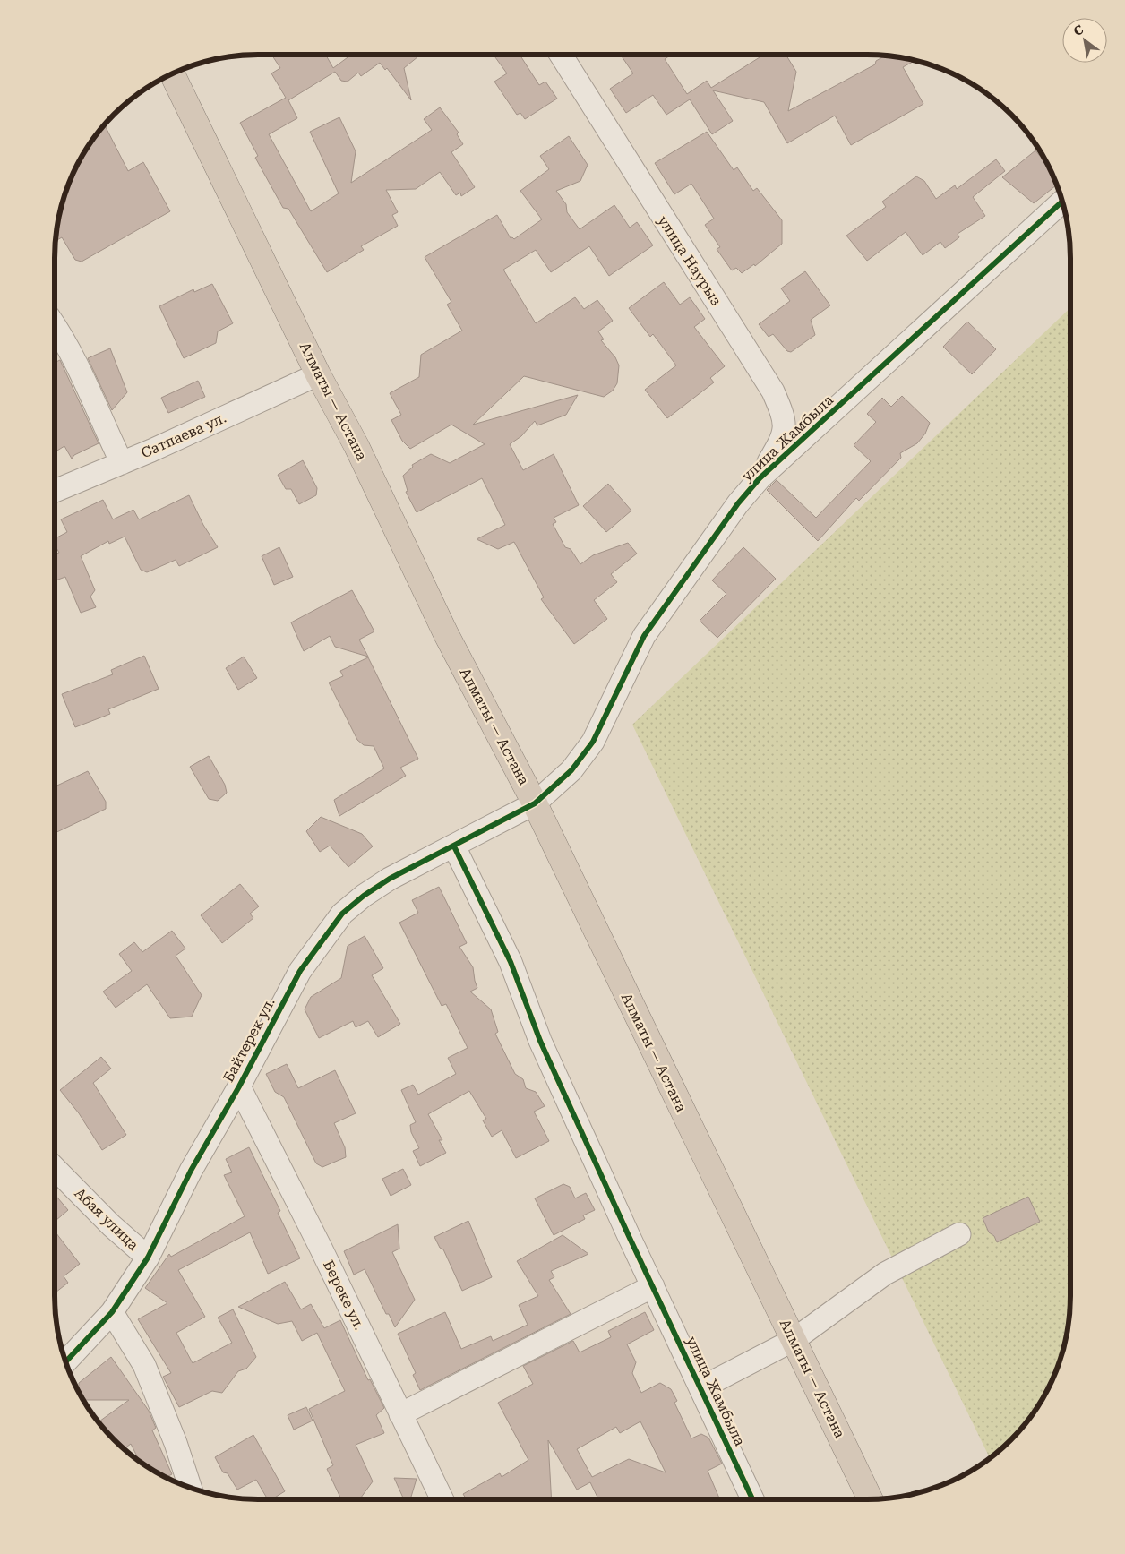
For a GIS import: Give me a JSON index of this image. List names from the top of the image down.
{
  "streets": {
    "highway": ["Алматы — Астана"],
    "street": [
      "улица Наурыз",
      "Сатпаева ул.",
      "улица Жамбыла",
      "Байтерек ул.",
      "Абая улица",
      "Береке ул."
    ]
  },
  "crossings": [
    ["улица Наурыз", "улица Жамбыла"],
    ["Алматы — Астана", "Сатпаева ул."],
    ["Алматы — Астана", "улица Жамбыла"],
    ["Алматы — Астана", "Байтерек ул."],
    ["улица Жамбыла", "Байтерек ул."],
    ["Байтерек ул.", "Абая улица"],
    ["Байтерек ул.", "Береке ул."]
  ],
  "north": "top left"
}
